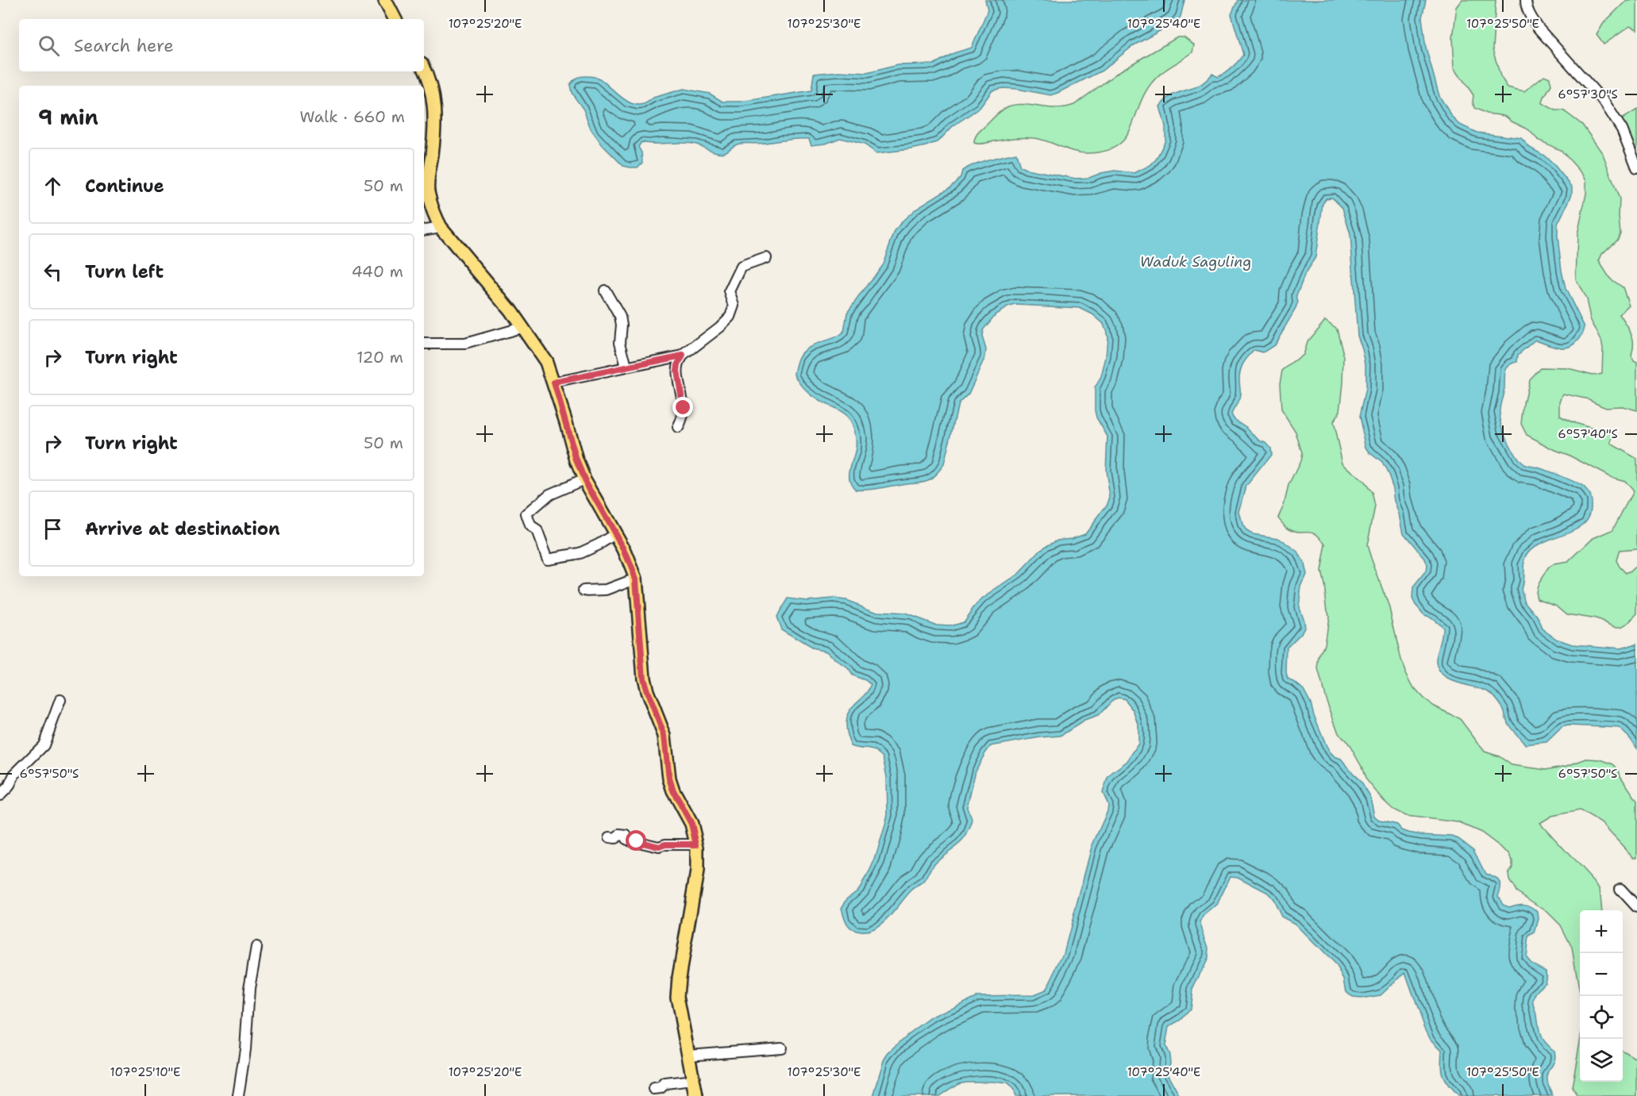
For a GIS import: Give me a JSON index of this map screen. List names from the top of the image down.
{
  "water": ["Waduk Saguling"],
  "page": {
    "search": "Search here",
    "heading": ["9 min", "Walk · 660 m"],
    "list": [
      ["Continue", "50 m"],
      ["Turn left", "440 m"],
      ["Turn right", "120 m"],
      ["Turn right", "50 m"],
      "Arrive at destination"
    ],
    "map_buttons": ["+", "−"]
  },
  "coordinates": [
    "107°25'20\"E",
    "107°25'30\"E",
    "107°25'40\"E",
    "107°25'50\"E",
    "6°57'30\"S",
    "6°57'40\"S",
    "6°57'50\"S",
    "107°25'10\"E"
  ]
}
